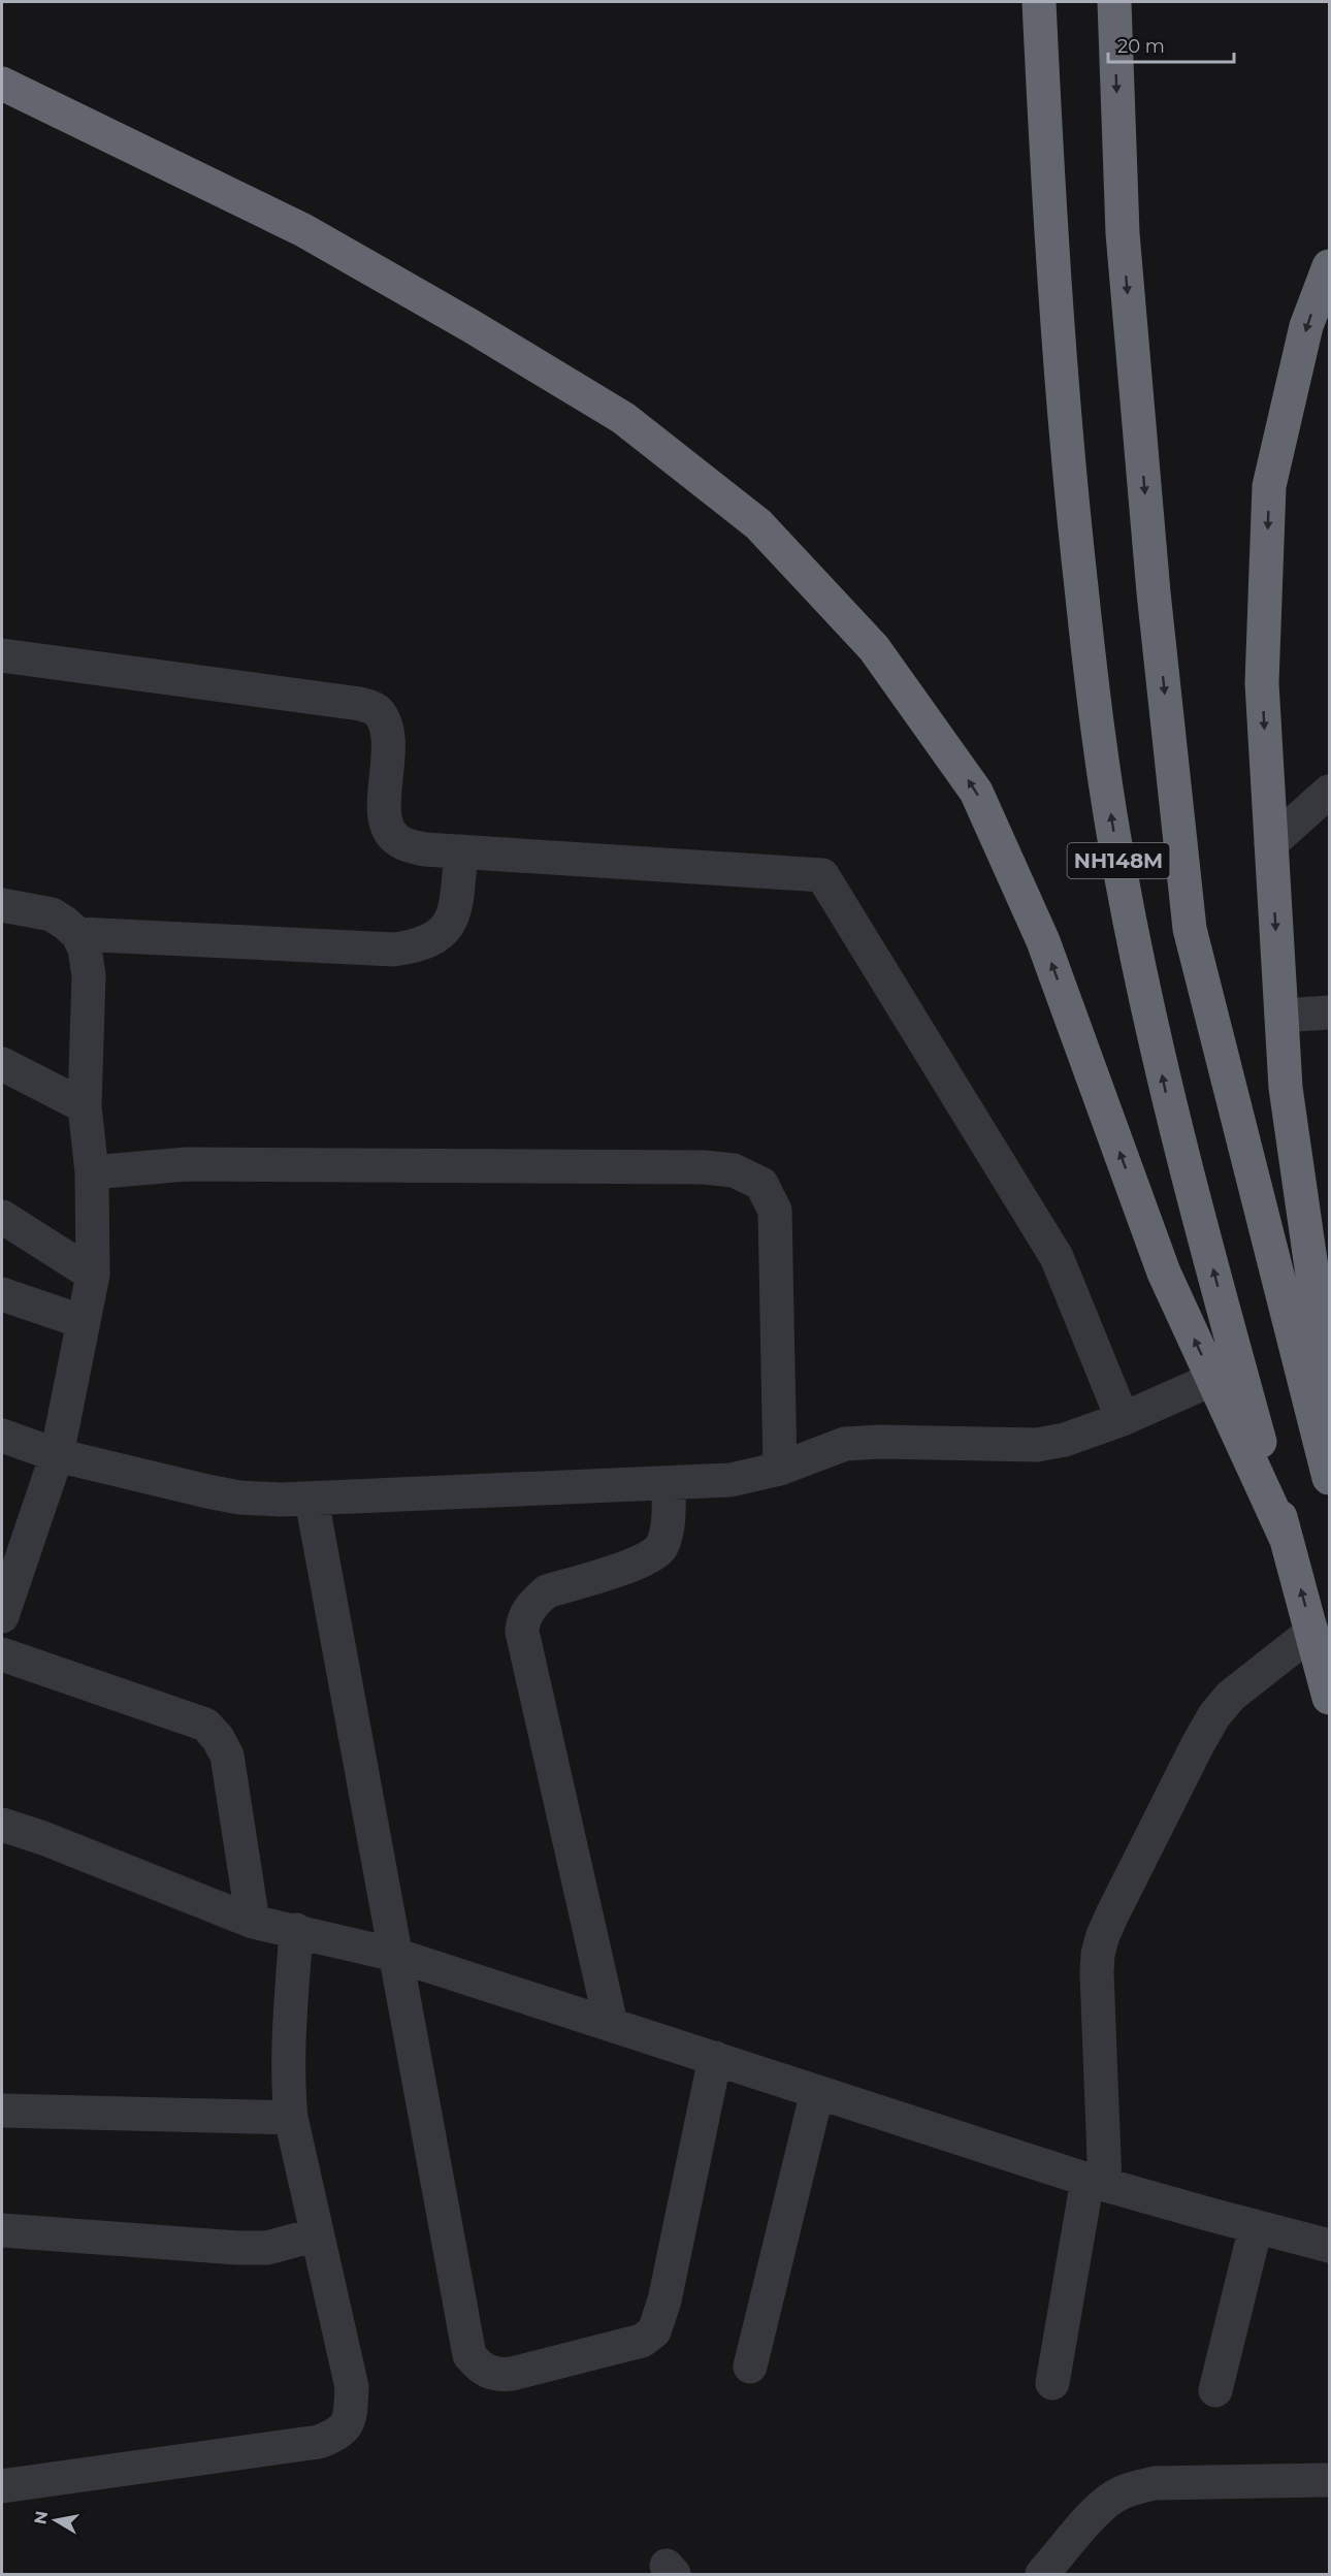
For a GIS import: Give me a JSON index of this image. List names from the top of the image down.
{
  "streets": {
    "highway": ["NH148M"]
  },
  "scale_bar": "20 m",
  "north": "left"
}
